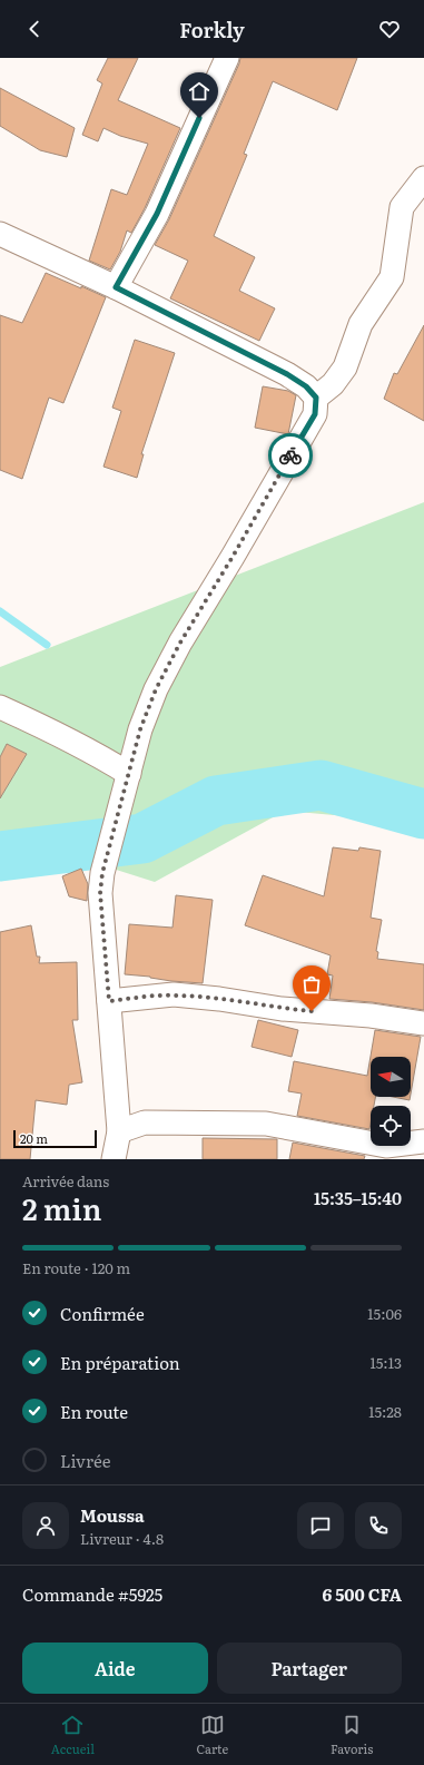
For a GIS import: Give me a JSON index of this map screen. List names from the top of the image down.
{
  "scale_bar": "20 m",
  "north": "left",
  "page": {
    "header": "Forkly",
    "scale": "20 m",
    "heading": ["2 min", "Arrivée dans", "15:35–15:40"],
    "panel": [
      "Moussa",
      "Livreur · 4.8",
      "Commande #5925",
      "6 500 CFA"
    ],
    "bar": "En route · 120 m",
    "list": [
      ["Confirmée", "15:06"],
      ["En préparation", "15:13"],
      ["En route", "15:28"],
      "Livrée"
    ],
    "buttons": ["Aide", "Partager"],
    "tabs": ["Accueil", "Carte", "Favoris"]
  }
}
